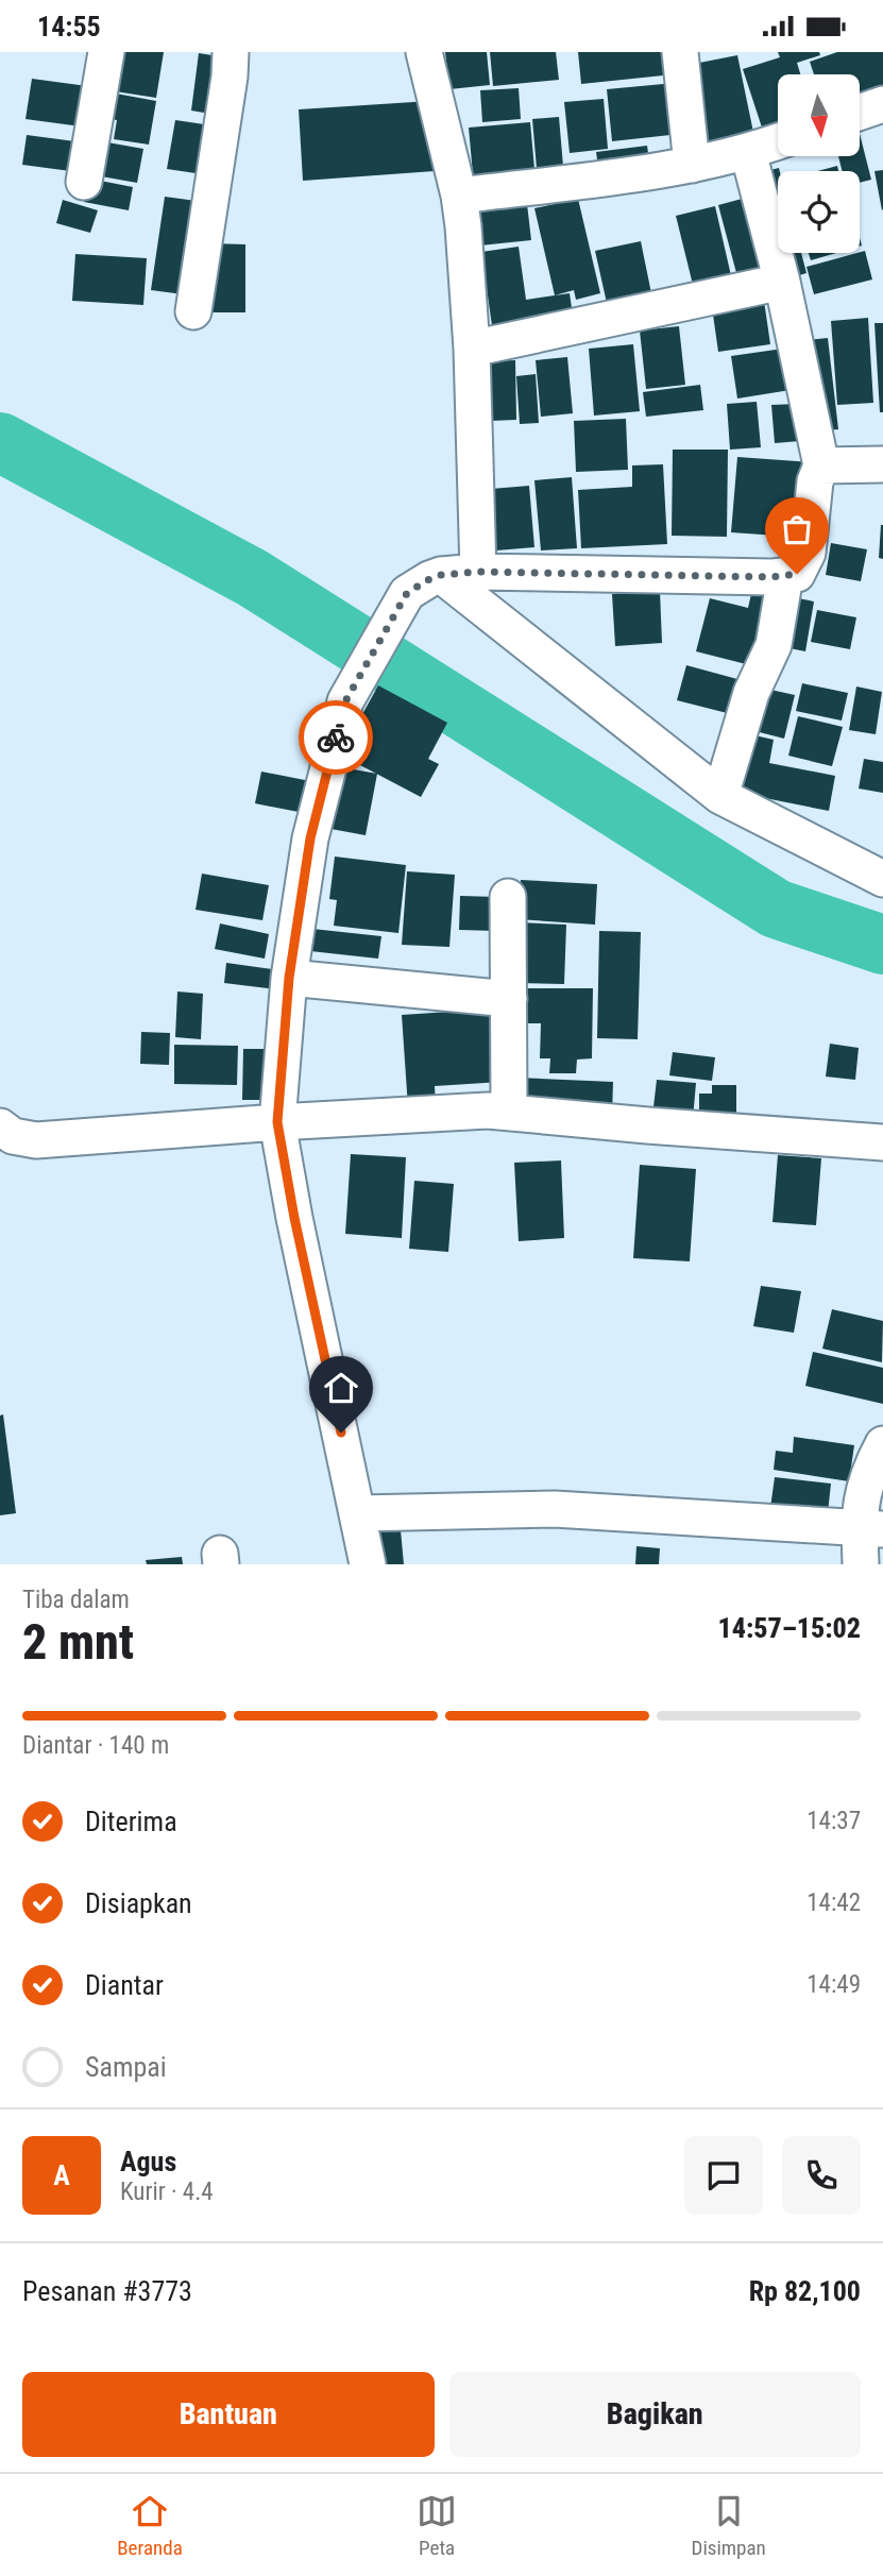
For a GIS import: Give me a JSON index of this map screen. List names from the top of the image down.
{
  "north": "bottom",
  "page": {
    "status": "14:55",
    "heading": ["2 mnt", "Tiba dalam", "14:57–15:02"],
    "panel": [
      "Agus",
      "Kurir · 4.4",
      "Pesanan #3773",
      "Rp 82,100"
    ],
    "bar": "Diantar · 140 m",
    "list": [
      ["Diterima", "14:37"],
      ["Disiapkan", "14:42"],
      ["Diantar", "14:49"],
      "Sampai"
    ],
    "round": "A",
    "buttons": ["Bantuan", "Bagikan"],
    "tabs": ["Beranda", "Peta", "Disimpan"]
  }
}
